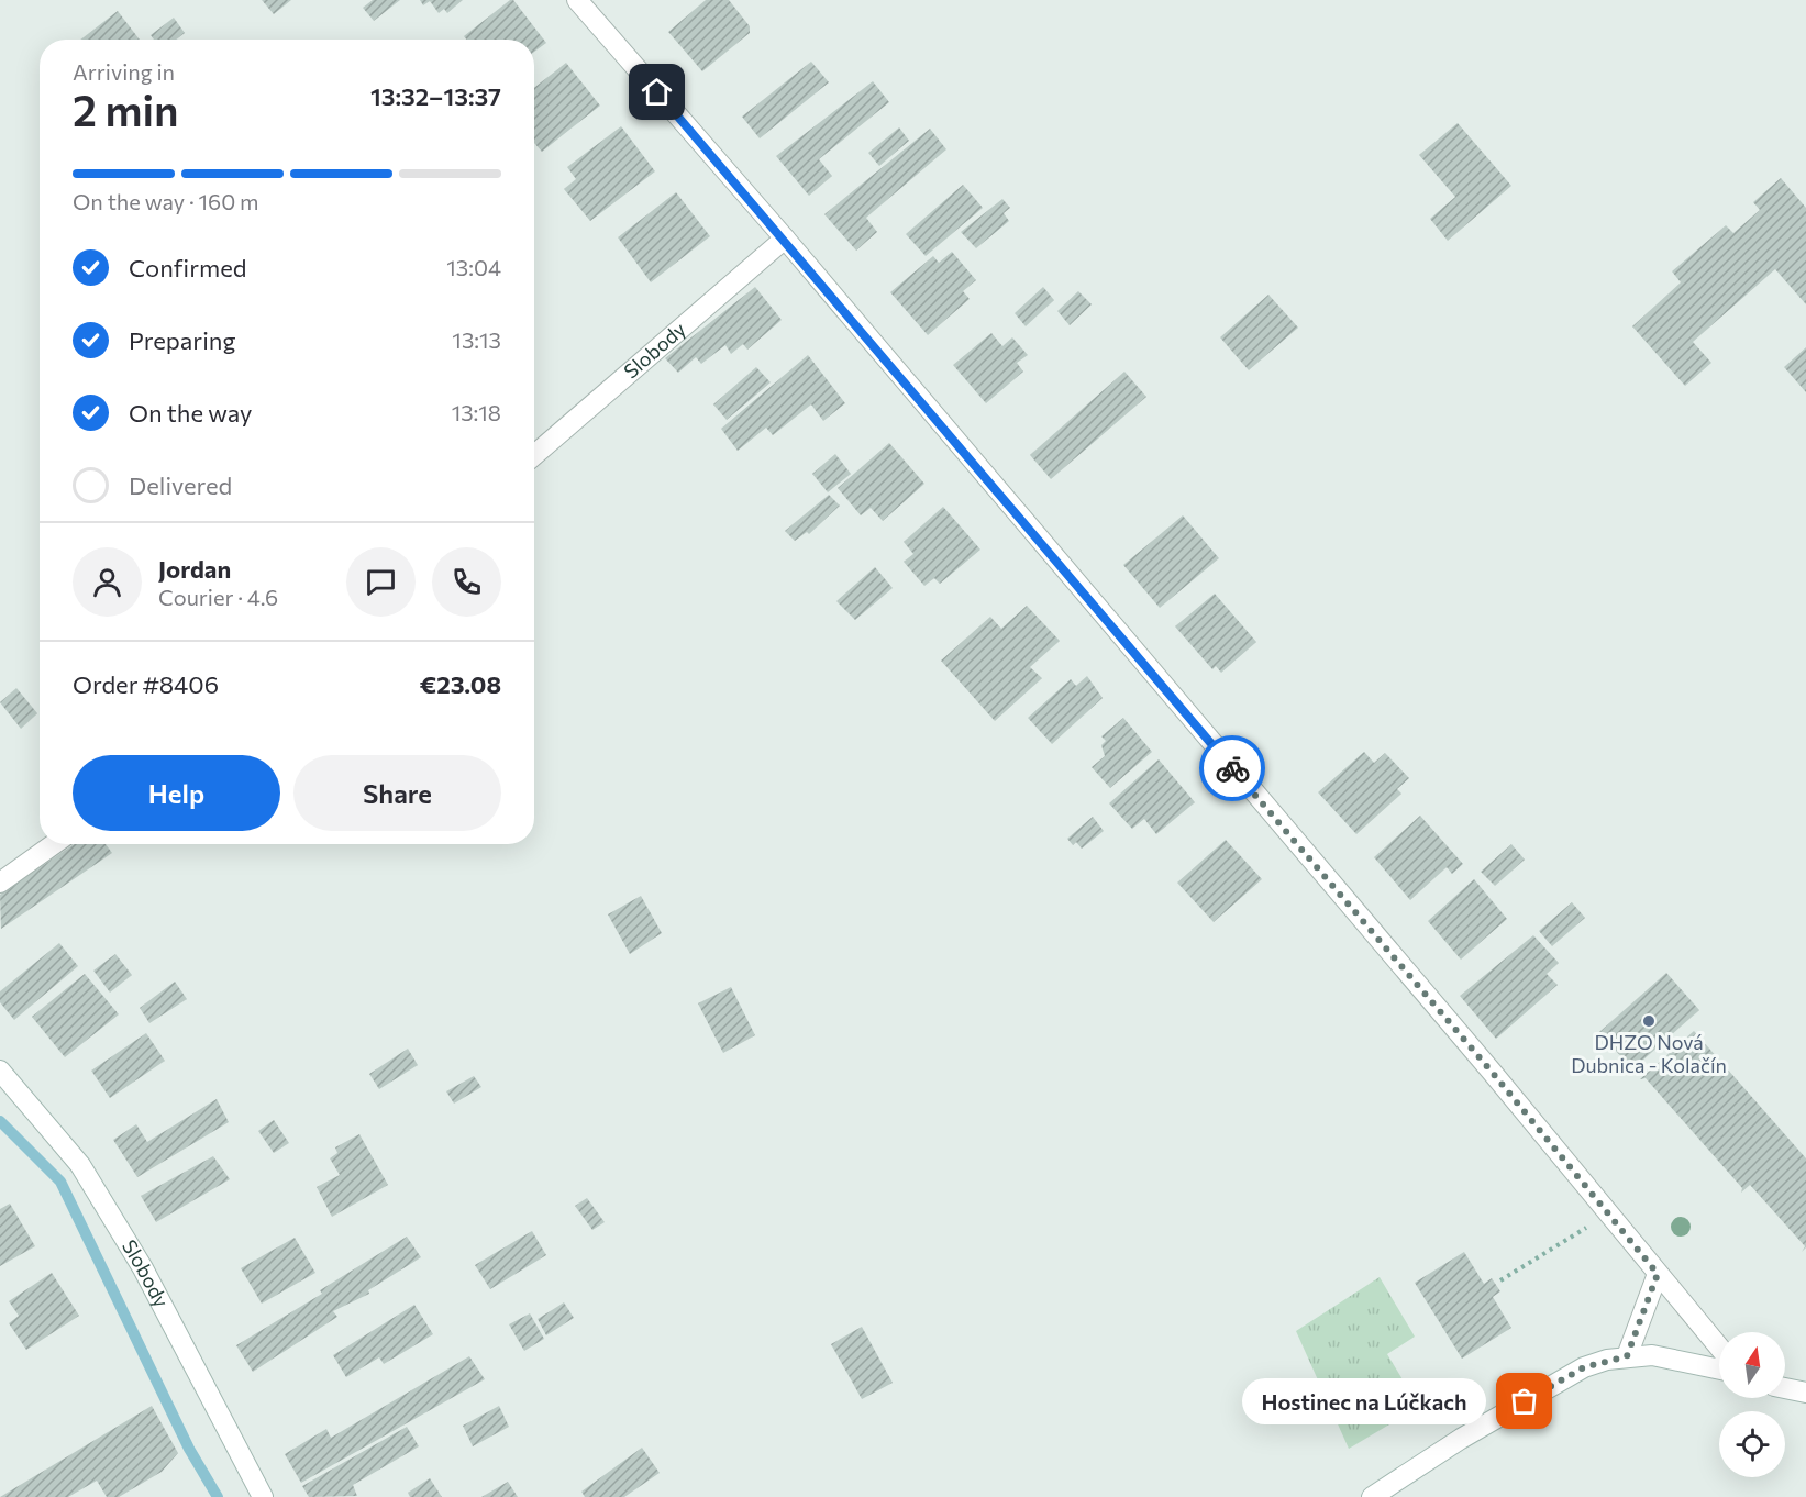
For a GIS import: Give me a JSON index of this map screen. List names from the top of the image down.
{
  "streets": {
    "street": ["Slobody"]
  },
  "places": ["DHZO Nová Dubnica - Kolačín", "Hostinec na Lúčkach"],
  "north": "top",
  "page": {
    "heading": ["2 min", "Arriving in", "13:32–13:37"],
    "panel": [
      "Jordan",
      "Courier · 4.6",
      "Order #8406",
      "€23.08"
    ],
    "bar": "On the way · 160 m",
    "list": [
      ["Confirmed", "13:04"],
      ["Preparing", "13:13"],
      ["On the way", "13:18"],
      "Delivered"
    ],
    "buttons": ["Help", "Share"],
    "bubble": "Hostinec na Lúčkach"
  }
}
